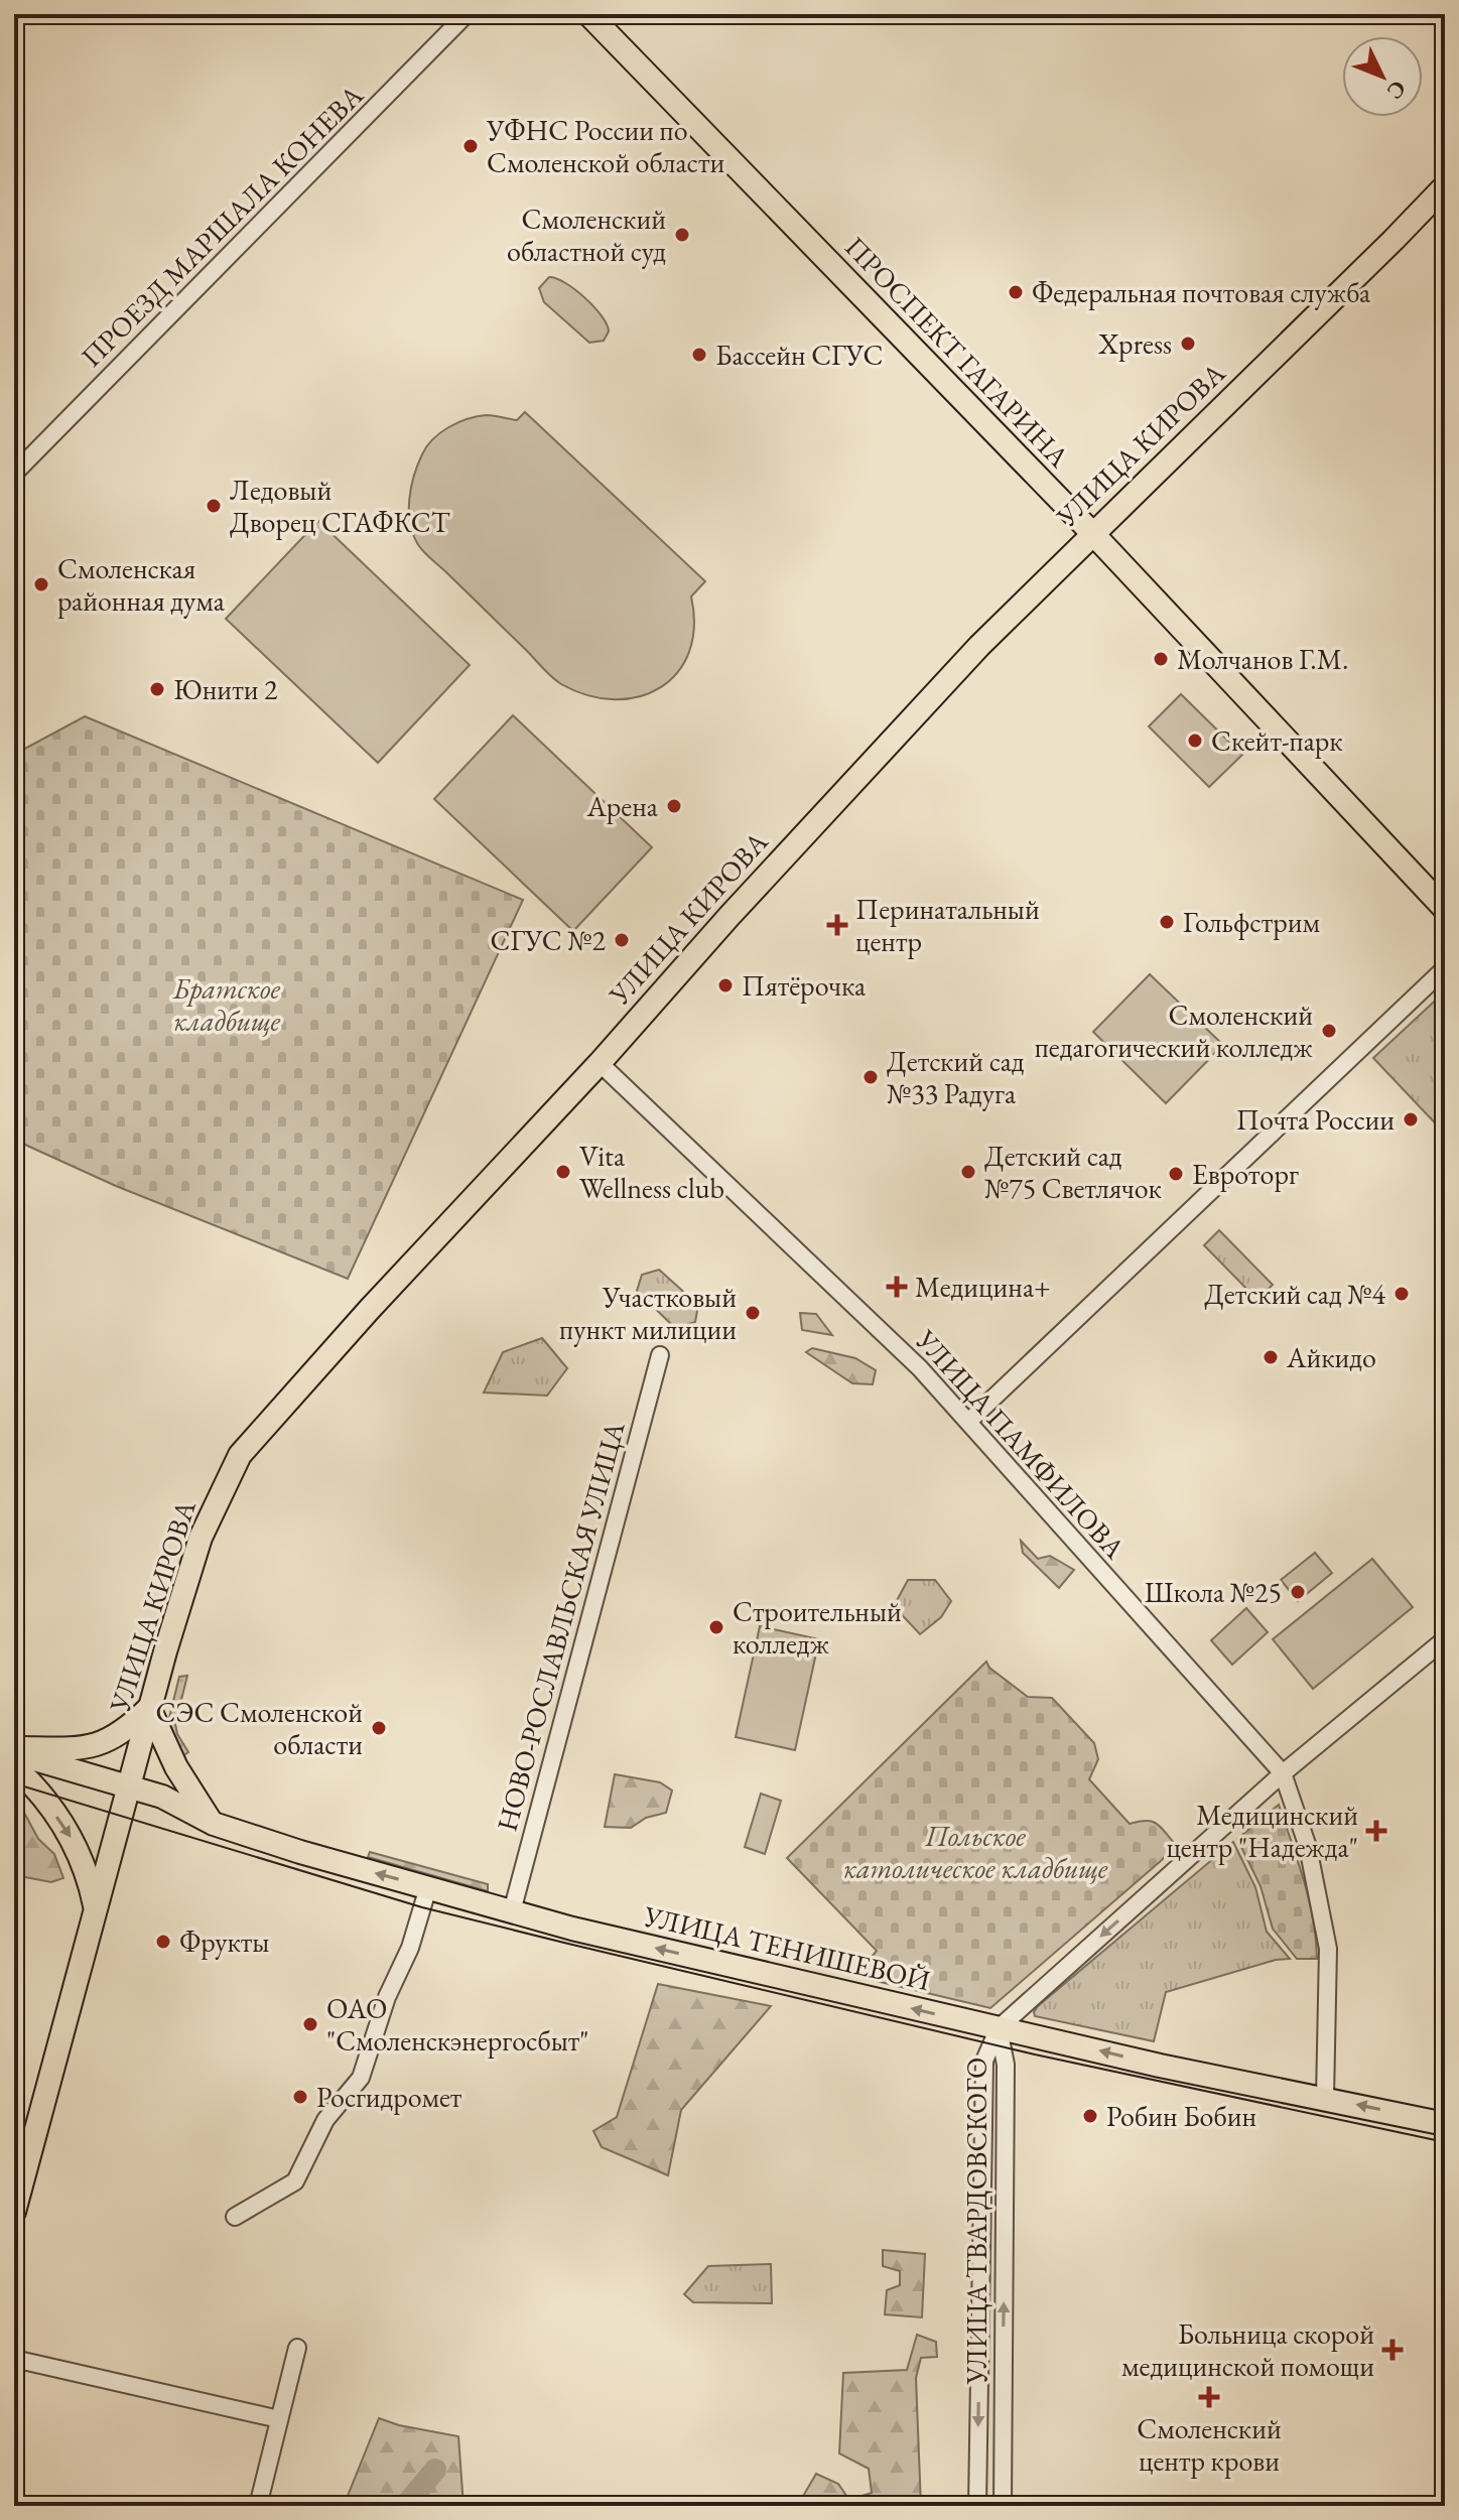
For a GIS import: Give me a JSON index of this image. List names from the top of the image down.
{
  "streets": {
    "main road": ["ПРОСПЕКТ ГАГАРИНА", "УЛИЦА КИРОВА", "УЛИЦА ТЕНИШЕВОЙ"],
    "street": [
      "ПРОЕЗД МАРШАЛА КОНЕВА",
      "УЛИЦА ПАМФИЛОВА",
      "НОВО-РОСЛАВЛЬСКАЯ УЛИЦА",
      "УЛИЦА ТВАРДОВСКОГО"
    ]
  },
  "crossings": [
    ["ПРОСПЕКТ ГАГАРИНА", "УЛИЦА КИРОВА"],
    ["УЛИЦА КИРОВА", "УЛИЦА ПАМФИЛОВА"],
    ["УЛИЦА КИРОВА", "УЛИЦА ТЕНИШЕВОЙ"],
    ["НОВО-РОСЛАВЛЬСКАЯ УЛИЦА", "УЛИЦА ТЕНИШЕВОЙ"],
    ["УЛИЦА ТЕНИШЕВОЙ", "УЛИЦА ТВАРДОВСКОГО"]
  ],
  "one_way": ["УЛИЦА ТЕНИШЕВОЙ"],
  "parks": ["Братское кладбище", "Польское католическое кладбище"],
  "places": {
    "other": [
      "УФНС России по Смоленской области",
      "Смоленский областной суд",
      "Федеральная почтовая служба",
      "Xpress",
      "Бассейн СГУС",
      "Ледовый Дворец СГАФКСТ",
      "Смоленская районная дума",
      "Молчанов Г.М.",
      "Юнити 2",
      "Скейт-парк",
      "Арена",
      "Гольфстрим",
      "СГУС №2",
      "Пятёрочка",
      "Смоленский педагогический колледж",
      "Детский сад №33 Радуга",
      "Почта России",
      "Vita Wellness club",
      "Детский сад №75 Светлячок",
      "Евроторг",
      "Детский сад №4",
      "Участковый пункт милиции",
      "Айкидо",
      "Школа №25",
      "Строительный колледж",
      "СЭС Смоленской области",
      "Фрукты",
      "ОАО \"Смоленскэнергосбыт\"",
      "Росгидромет",
      "Робин Бобин"
    ],
    "health": [
      "Перинатальный центр",
      "Медицина+",
      "Медицинский центр \"Надежда\"",
      "Больница скорой медицинской помощи",
      "Смоленский центр крови"
    ]
  },
  "north": "bottom right"
}
